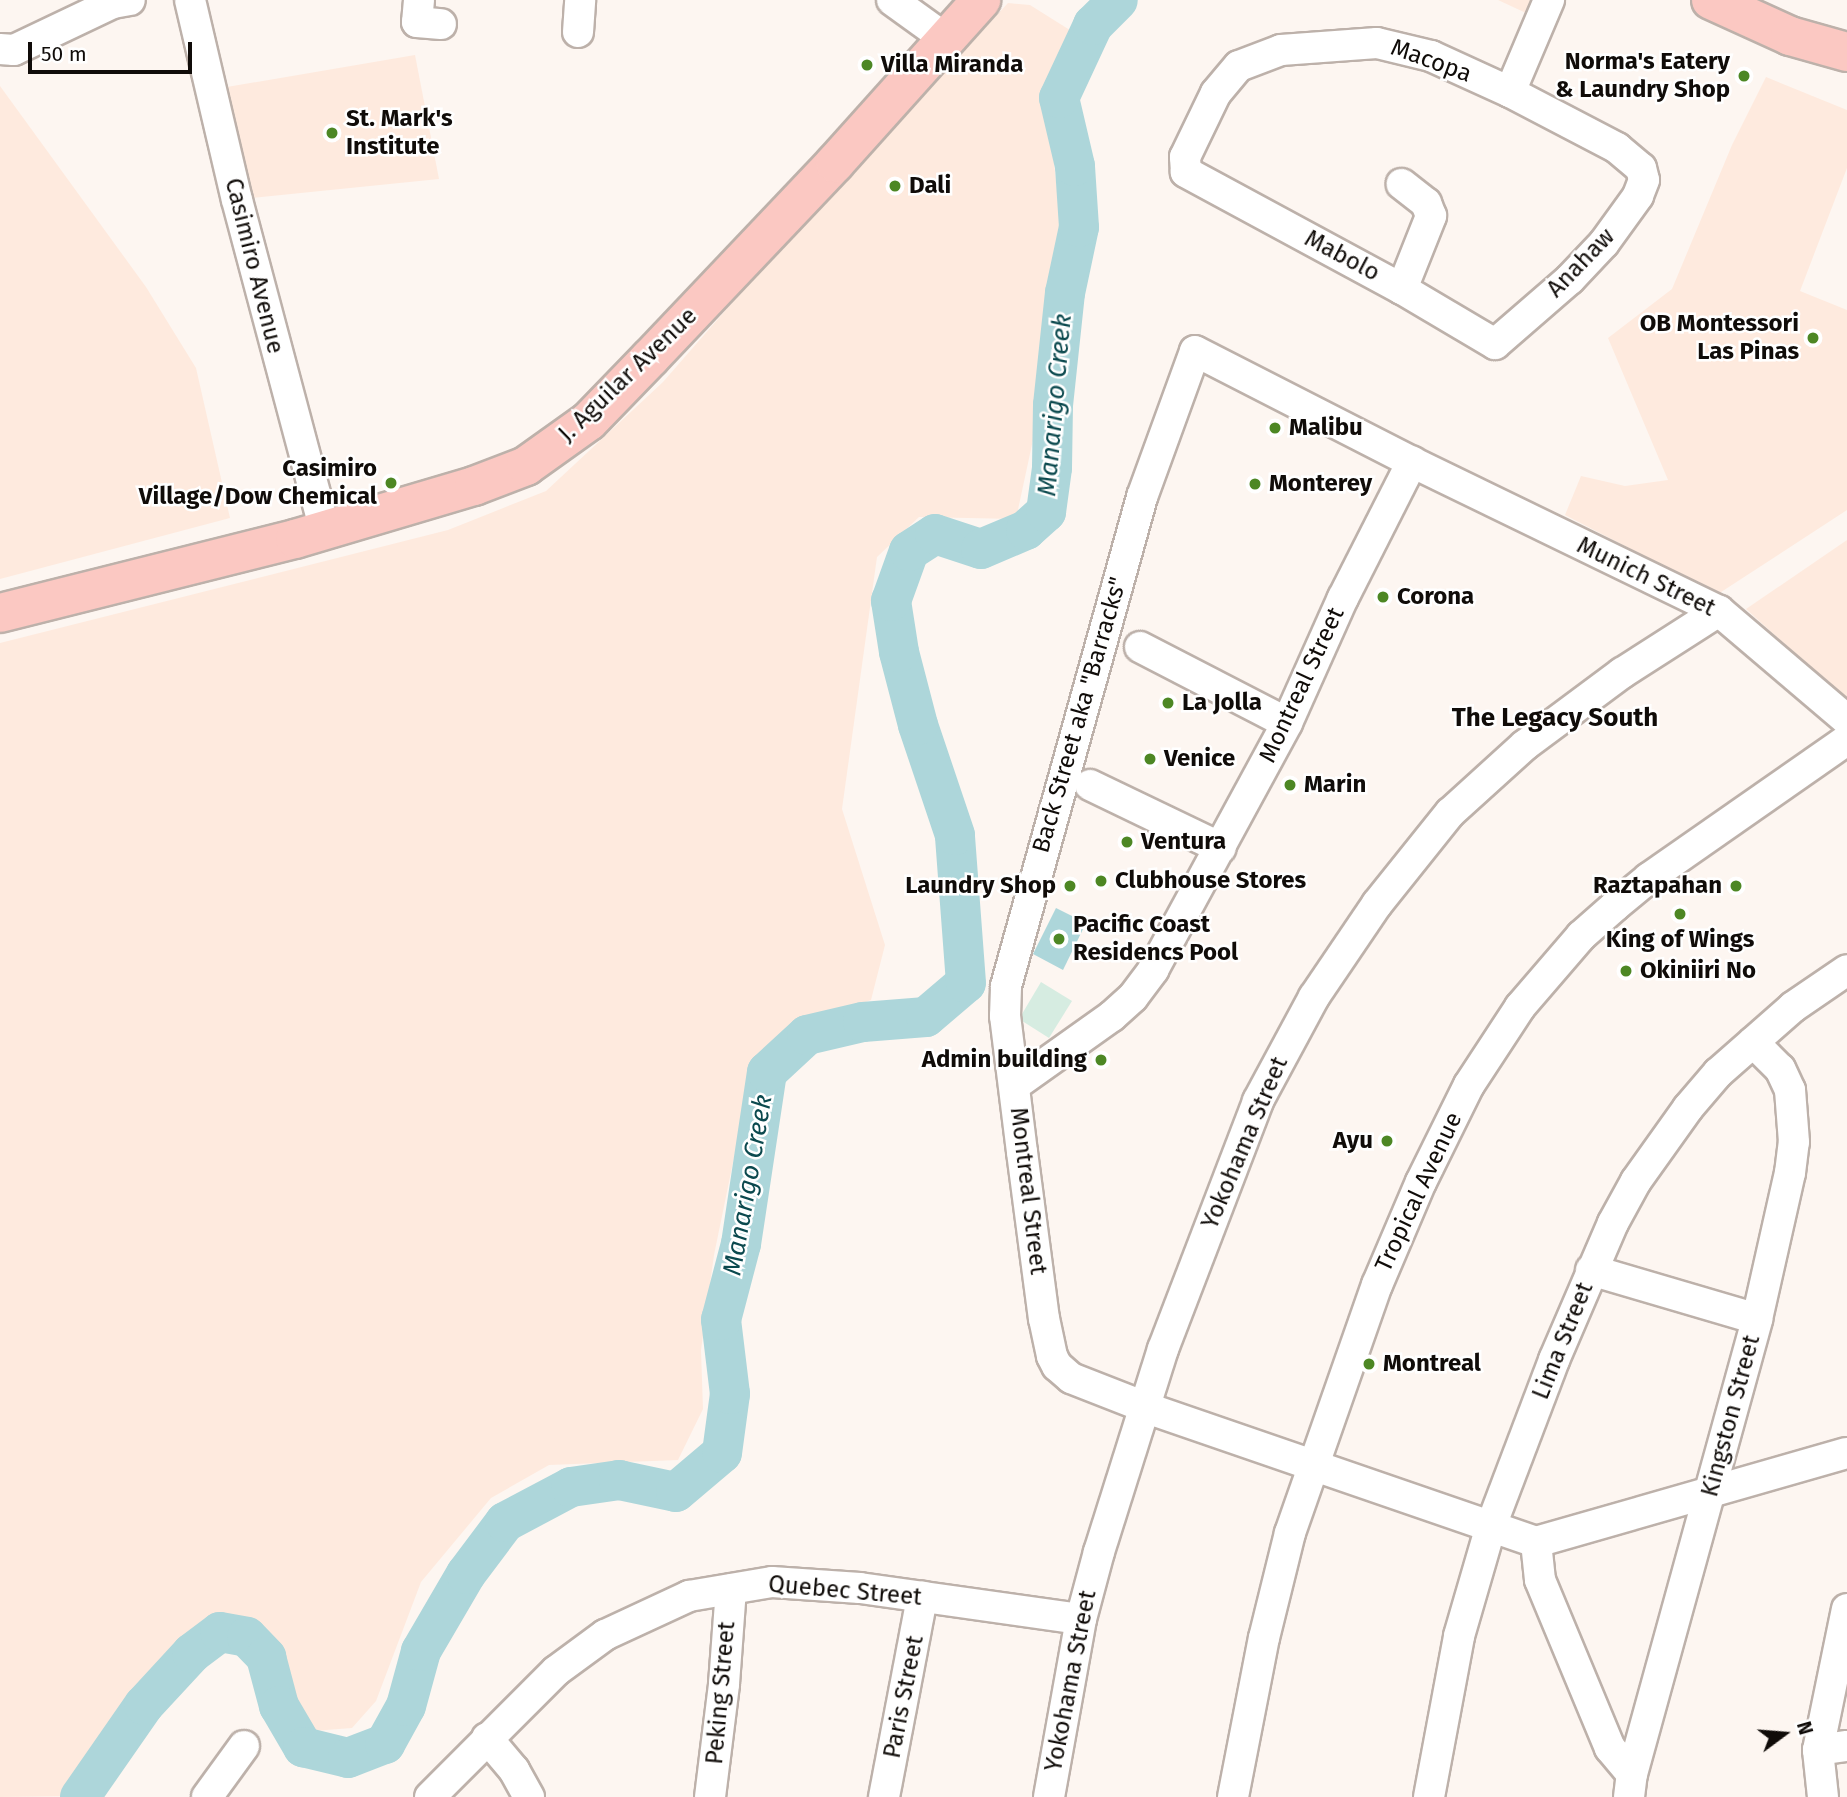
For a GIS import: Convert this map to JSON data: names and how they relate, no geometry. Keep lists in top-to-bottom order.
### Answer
{
  "streets": {
    "main road": ["J. Aguilar Avenue"],
    "street": [
      "Macopa",
      "Mabolo",
      "Anahaw",
      "Casimiro Avenue",
      "Munich Street",
      "Montreal Street",
      "Back Street aka \"Barracks\"",
      "Yokohama Street",
      "Tropical Avenue",
      "Lima Street",
      "Kingston Street",
      "Quebec Street",
      "Peking Street",
      "Paris Street"
    ]
  },
  "crossings": [
    ["Macopa", "Mabolo"],
    ["Macopa", "Anahaw"],
    ["Mabolo", "Anahaw"],
    ["Casimiro Avenue", "J. Aguilar Avenue"],
    ["Munich Street", "Montreal Street"],
    ["Munich Street", "Back Street aka \"Barracks\""],
    ["Munich Street", "Yokohama Street"],
    ["Montreal Street", "Back Street aka \"Barracks\""],
    ["Montreal Street", "Yokohama Street"],
    ["Montreal Street", "Tropical Avenue"],
    ["Montreal Street", "Lima Street"],
    ["Yokohama Street", "Quebec Street"],
    ["Lima Street", "Kingston Street"],
    ["Quebec Street", "Peking Street"],
    ["Quebec Street", "Paris Street"]
  ],
  "districts": ["The Legacy South"],
  "water": ["Manarigo Creek"],
  "places": [
    "Villa Miranda",
    "Norma's Eatery & Laundry Shop",
    "St. Mark's Institute",
    "Dali",
    "OB Montessori Las Pinas",
    "Malibu",
    "Casimiro Village/Dow Chemical",
    "Monterey",
    "Corona",
    "La Jolla",
    "Venice",
    "Marin",
    "Ventura",
    "Clubhouse Stores",
    "Laundry Shop",
    "Raztapahan",
    "King of Wings",
    "Pacific Coast Residencs Pool",
    "Okiniiri No",
    "Admin building",
    "Ayu",
    "Montreal"
  ],
  "scale_bar": "50 m",
  "north": "right"
}
